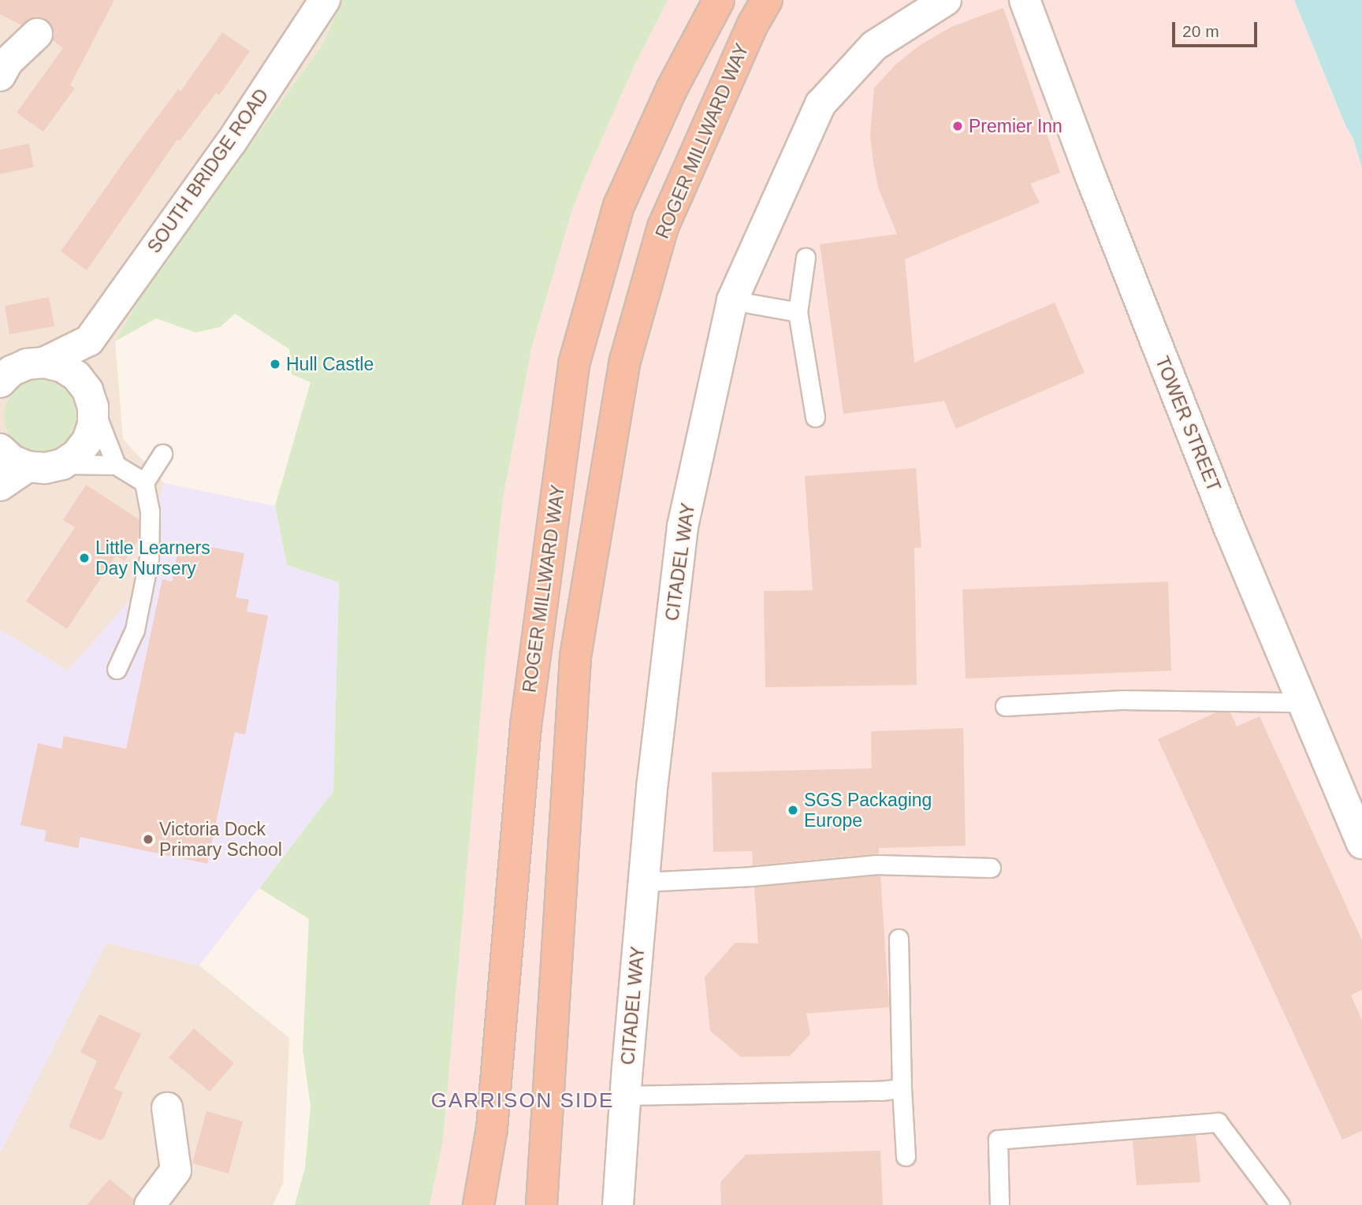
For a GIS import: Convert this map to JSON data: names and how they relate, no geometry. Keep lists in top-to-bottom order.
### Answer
{
  "streets": {
    "highway": ["ROGER MILLWARD WAY"],
    "street": ["SOUTH BRIDGE ROAD", "TOWER STREET", "CITADEL WAY"]
  },
  "districts": ["GARRISON SIDE"],
  "places": [
    "Premier Inn",
    "Hull Castle",
    "Little Learners Day Nursery",
    "SGS Packaging Europe",
    "Victoria Dock Primary School"
  ],
  "scale_bar": "20 m"
}
